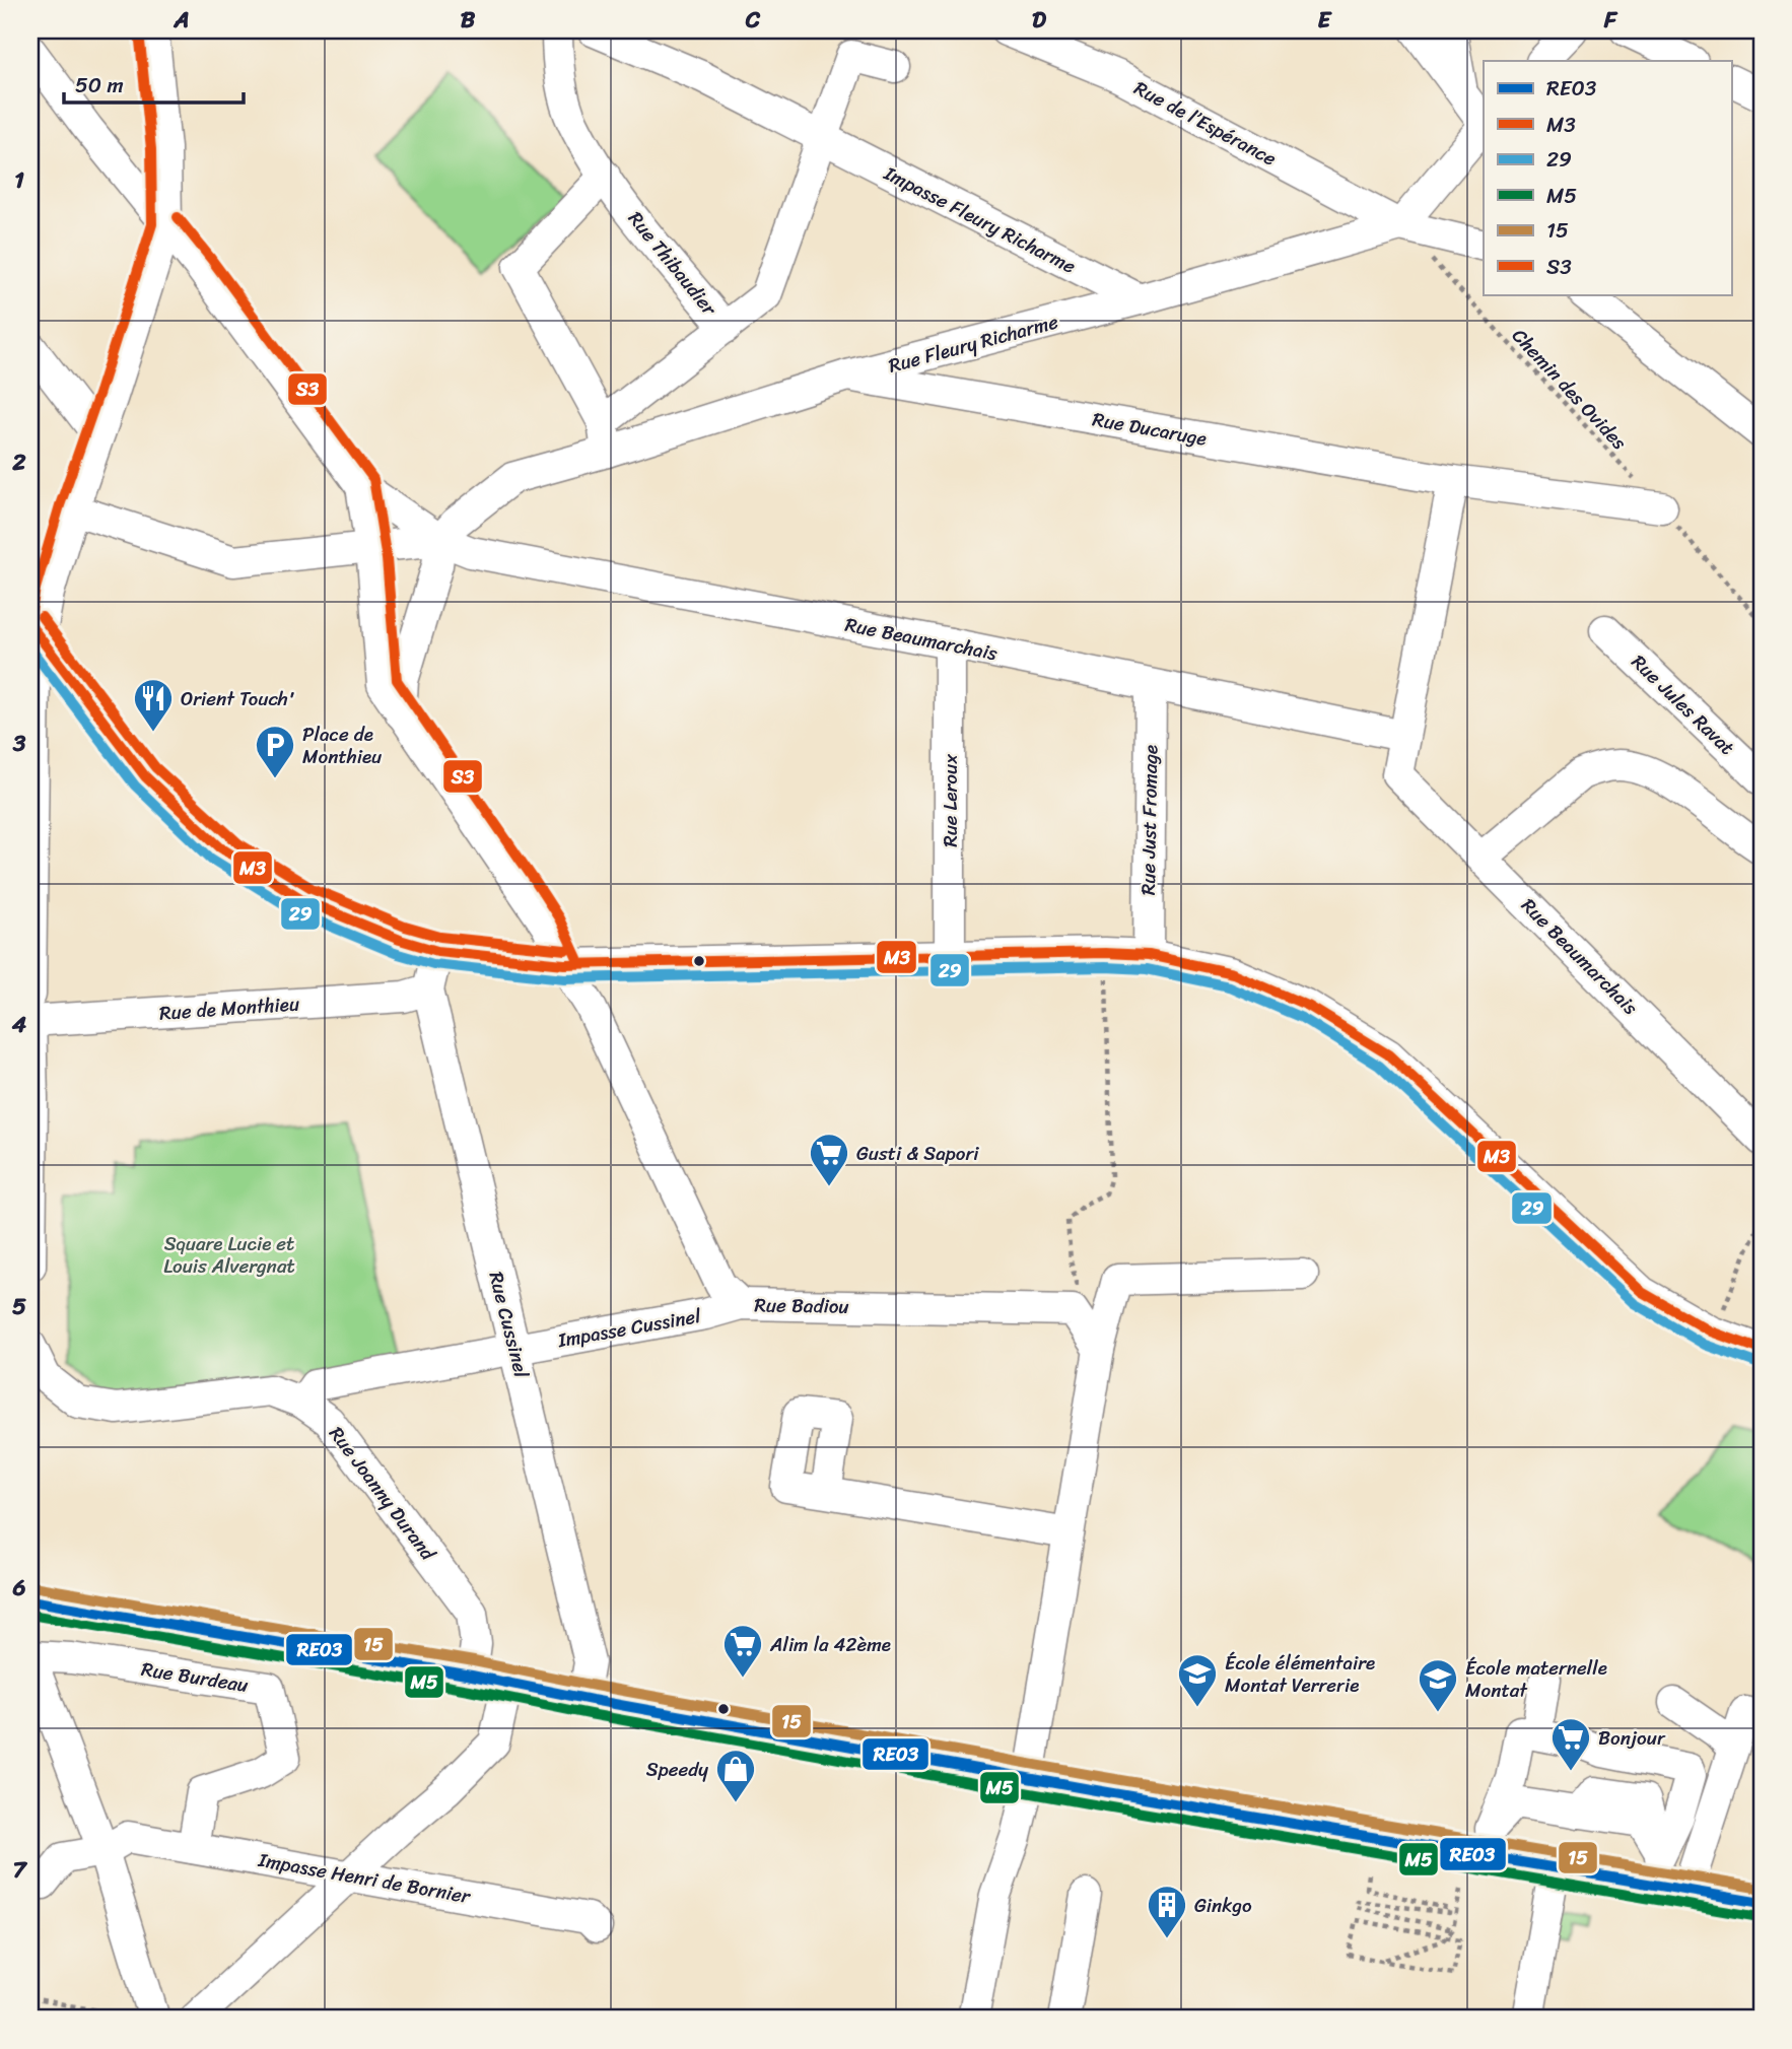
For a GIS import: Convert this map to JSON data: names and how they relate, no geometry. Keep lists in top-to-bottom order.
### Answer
{
  "streets": {
    "street": [
      "Rue de l’Espérance",
      "Impasse Fleury Richarme",
      "Rue Thibaudier",
      "Rue Fleury Richarme",
      "Rue Ducaruge",
      "Rue Beaumarchais",
      "Rue Jules Ravat",
      "Rue Leroux",
      "Rue Just Fromage",
      "Rue de Monthieu",
      "Rue Badiou",
      "Rue Cussinel",
      "Impasse Cussinel",
      "Rue Joanny Durand",
      "Rue Burdeau",
      "Impasse Henri de Bornier"
    ],
    "path": ["Chemin des Ovides"]
  },
  "crossings": [
    ["Rue de l’Espérance", "Rue Fleury Richarme"],
    ["Rue de l’Espérance", "Chemin des Ovides"],
    ["Impasse Fleury Richarme", "Rue Fleury Richarme"],
    ["Rue Thibaudier", "Rue Fleury Richarme"],
    ["Rue Fleury Richarme", "Chemin des Ovides"],
    ["Rue Fleury Richarme", "Rue Ducaruge"],
    ["Rue Fleury Richarme", "Rue Beaumarchais"],
    ["Chemin des Ovides", "Rue Ducaruge"],
    ["Rue Beaumarchais", "Rue Leroux"],
    ["Rue Beaumarchais", "Rue Just Fromage"],
    ["Rue de Monthieu", "Rue Cussinel"],
    ["Rue Badiou", "Impasse Cussinel"],
    ["Rue Cussinel", "Impasse Cussinel"],
    ["Impasse Cussinel", "Rue Joanny Durand"],
    ["Rue Joanny Durand", "Impasse Henri de Bornier"],
    ["Rue Burdeau", "Impasse Henri de Bornier"]
  ],
  "parks": ["Square Lucie et Louis Alvergnat"],
  "places": {
    "restaurant": ["Orient Touch'"],
    "parking": ["Place de Monthieu"],
    "supermarket": ["Gusti & Sapori", "Alim la 42ème", "Bonjour"],
    "school or university": ["École élémentaire Montat Verrerie", "École maternelle Montat"],
    "shop": ["Speedy"],
    "building": ["Ginkgo"]
  },
  "lines": [
    "transit line S3",
    "transit line M3",
    "transit line 29",
    "transit line 15",
    "transit line RE03",
    "transit line M5"
  ],
  "legend": [
    "RE03",
    "M3",
    "29",
    "M5",
    "15",
    "S3"
  ],
  "scale_bar": "50 m",
  "grid": {
    "columns": [
      "A",
      "B",
      "C",
      "D",
      "E",
      "F"
    ],
    "rows": [
      "1",
      "2",
      "3",
      "4",
      "5",
      "6",
      "7"
    ]
  }
}
